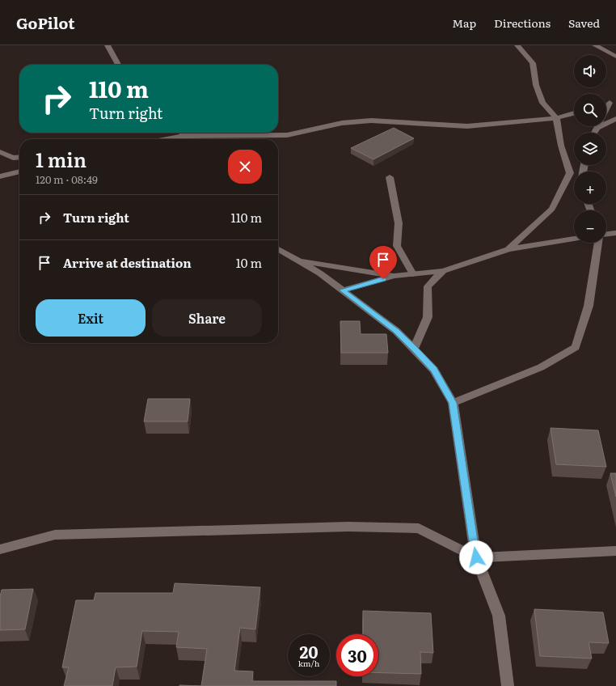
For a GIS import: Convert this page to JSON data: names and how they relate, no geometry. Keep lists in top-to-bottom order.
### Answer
{
  "page": {
    "header": "GoPilot",
    "nav": ["Map", "Directions", "Saved"],
    "map_buttons": ["+", "−"],
    "turn": ["110 m", "Turn right"],
    "heading": ["1 min", "120 m · 08:49"],
    "list": [
      {
        "name": "Turn right",
        "value": "110 m"
      },
      {
        "name": "Arrive at destination",
        "value": "10 m"
      }
    ],
    "buttons": ["Exit", "Share"],
    "speed": "20 km/h",
    "limit": "30"
  }
}
